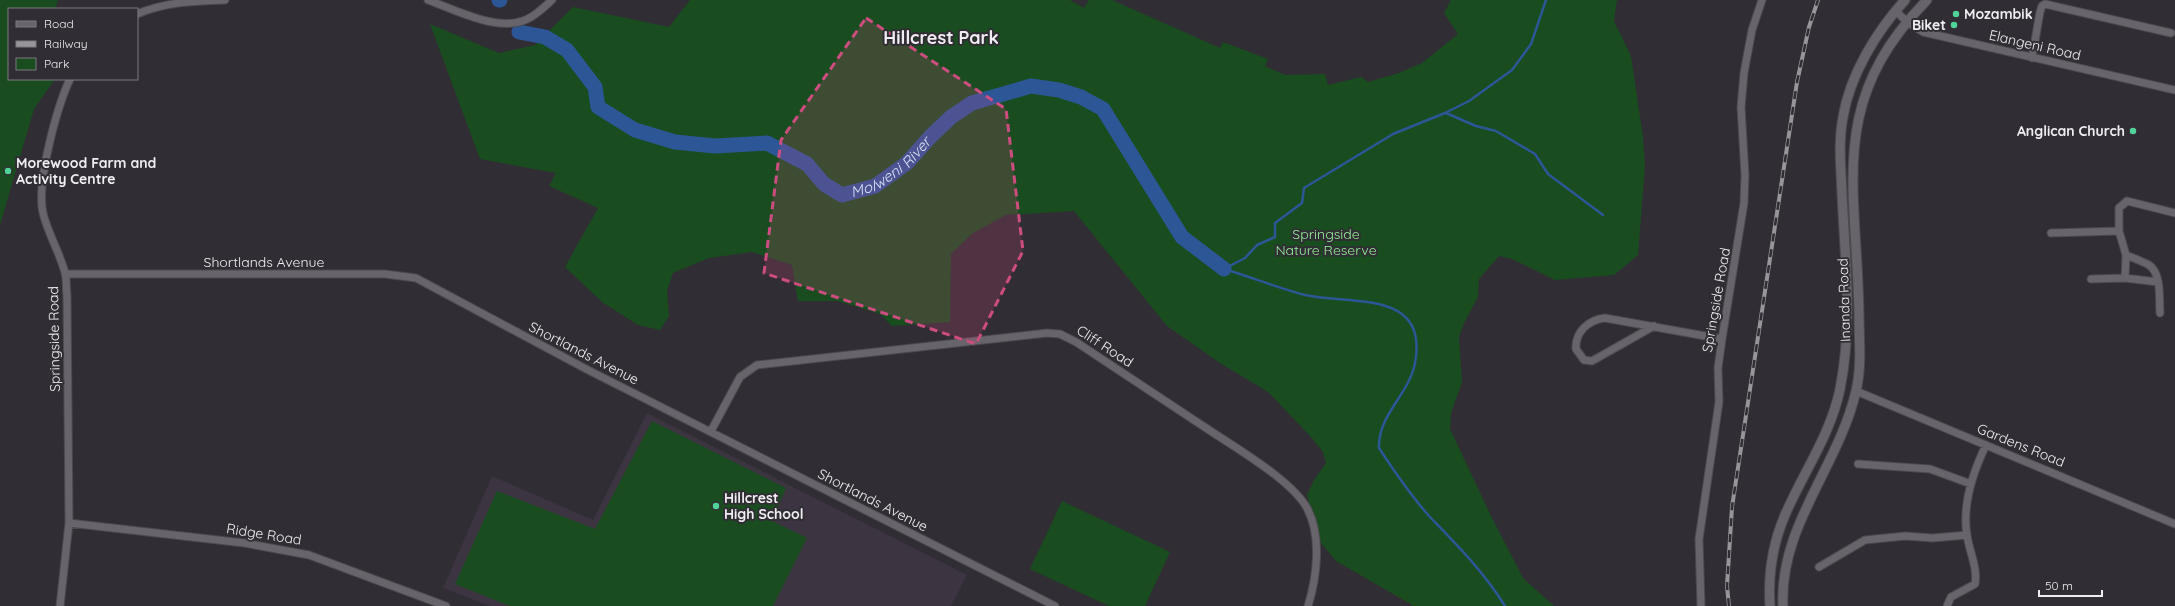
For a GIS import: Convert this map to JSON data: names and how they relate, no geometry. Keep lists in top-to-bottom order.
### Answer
{
  "streets": {
    "main road": ["Inanda Road"],
    "street": [
      "Elangeni Road",
      "Shortlands Avenue",
      "Springside Road",
      "Cliff Road",
      "Gardens Road",
      "Ridge Road"
    ]
  },
  "crossings": [
    ["Elangeni Road", "Inanda Road"],
    ["Shortlands Avenue", "Springside Road"],
    ["Shortlands Avenue", "Cliff Road"],
    ["Springside Road", "Ridge Road"],
    ["Inanda Road", "Gardens Road"]
  ],
  "districts": ["Hillcrest Park"],
  "water": ["Molweni River"],
  "parks": ["Springside Nature Reserve"],
  "places": [
    "Mozambik",
    "Biket",
    "Anglican Church",
    "Morewood Farm and Activity Centre",
    "Hillcrest High School"
  ],
  "legend": ["Road", "Railway", "Park"],
  "scale_bar": "50 m"
}
